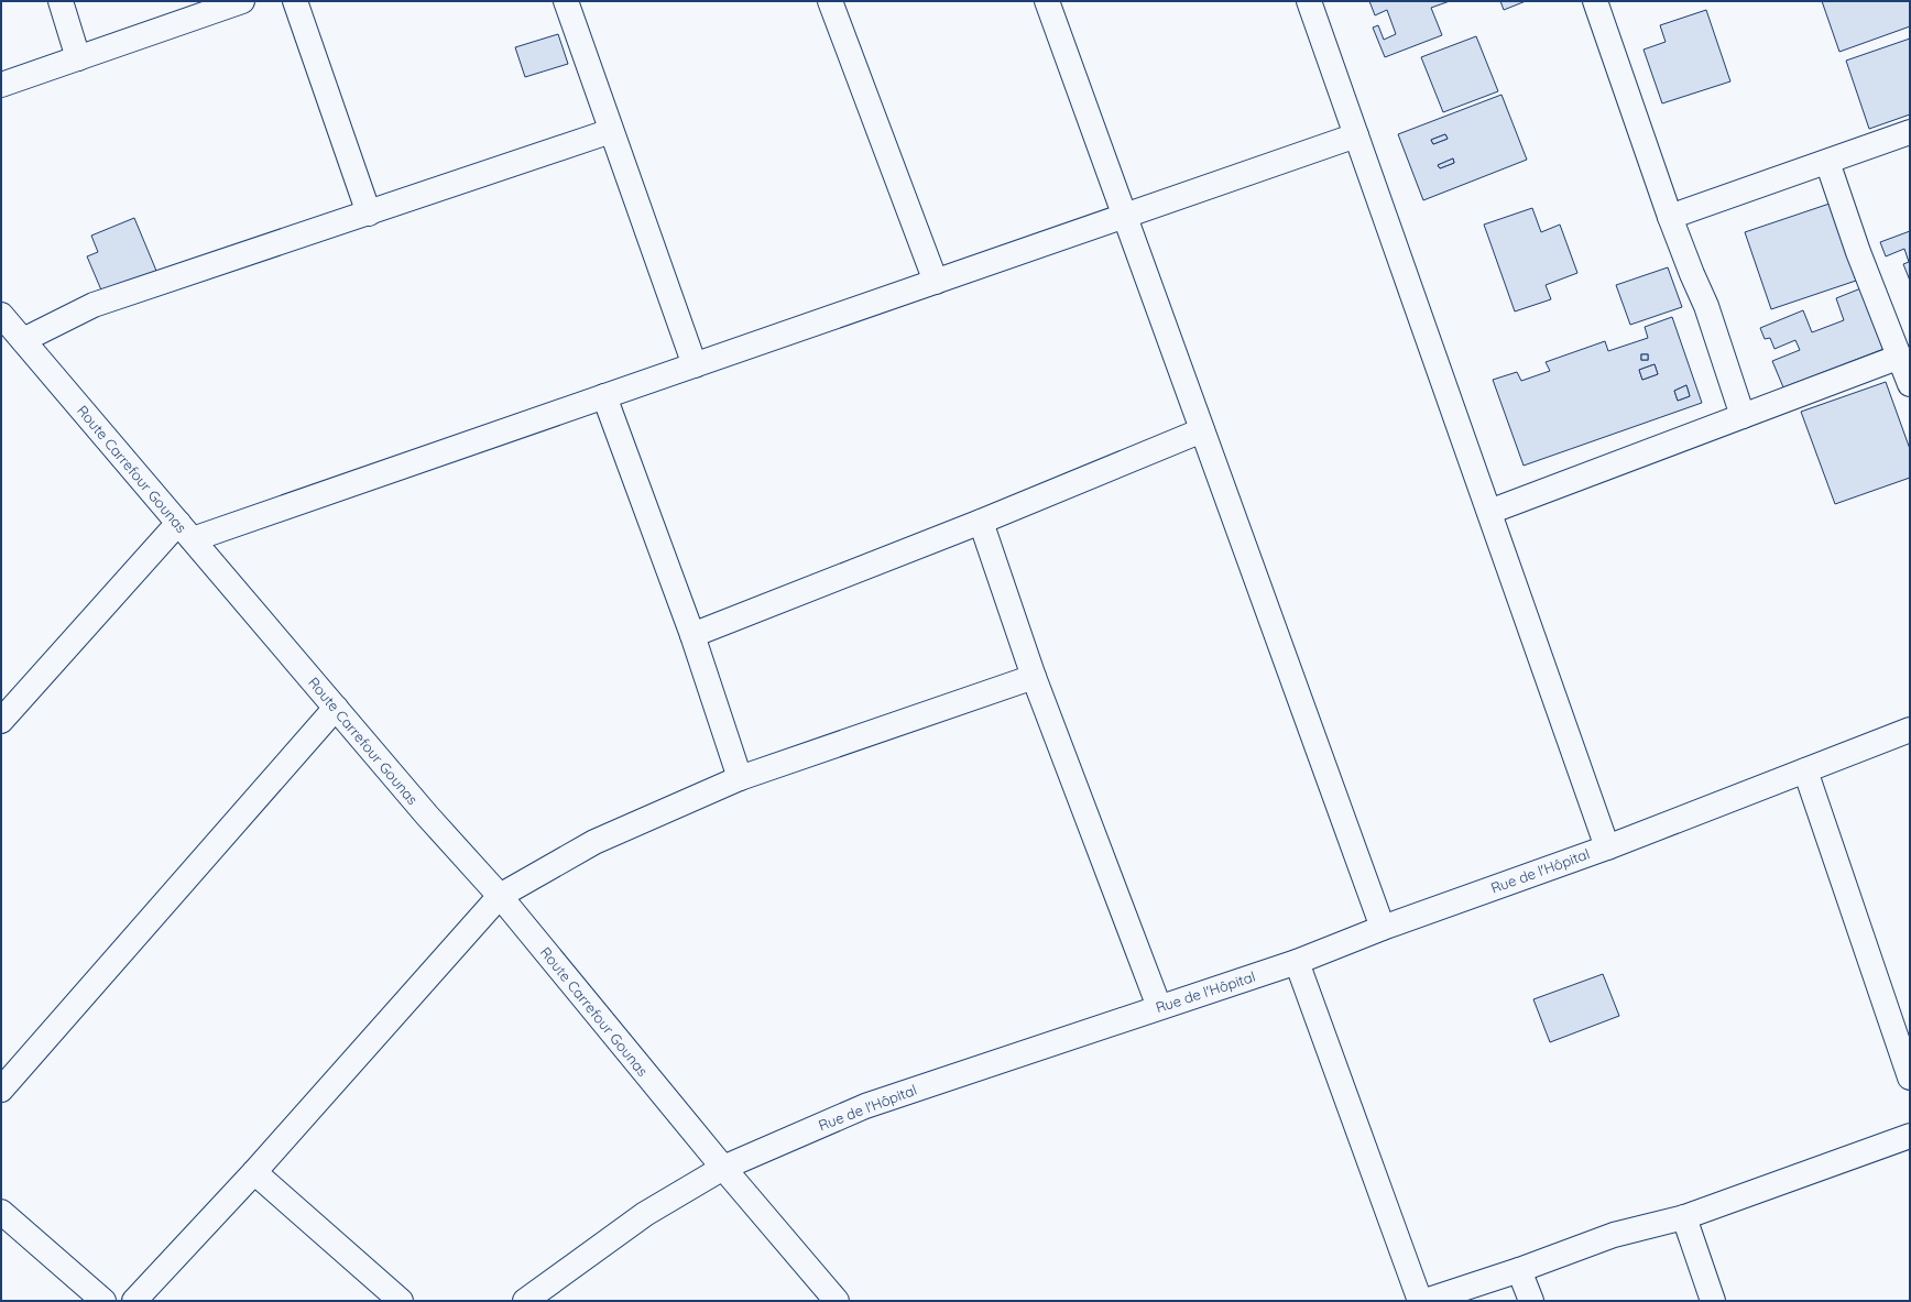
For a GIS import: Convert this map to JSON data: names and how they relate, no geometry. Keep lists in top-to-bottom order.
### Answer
{
  "streets": {
    "street": ["Route Carrefour Gounas", "Rue de l'Hôpital"]
  },
  "crossings": [
    ["Route Carrefour Gounas", "Rue de l'Hôpital"]
  ]
}
